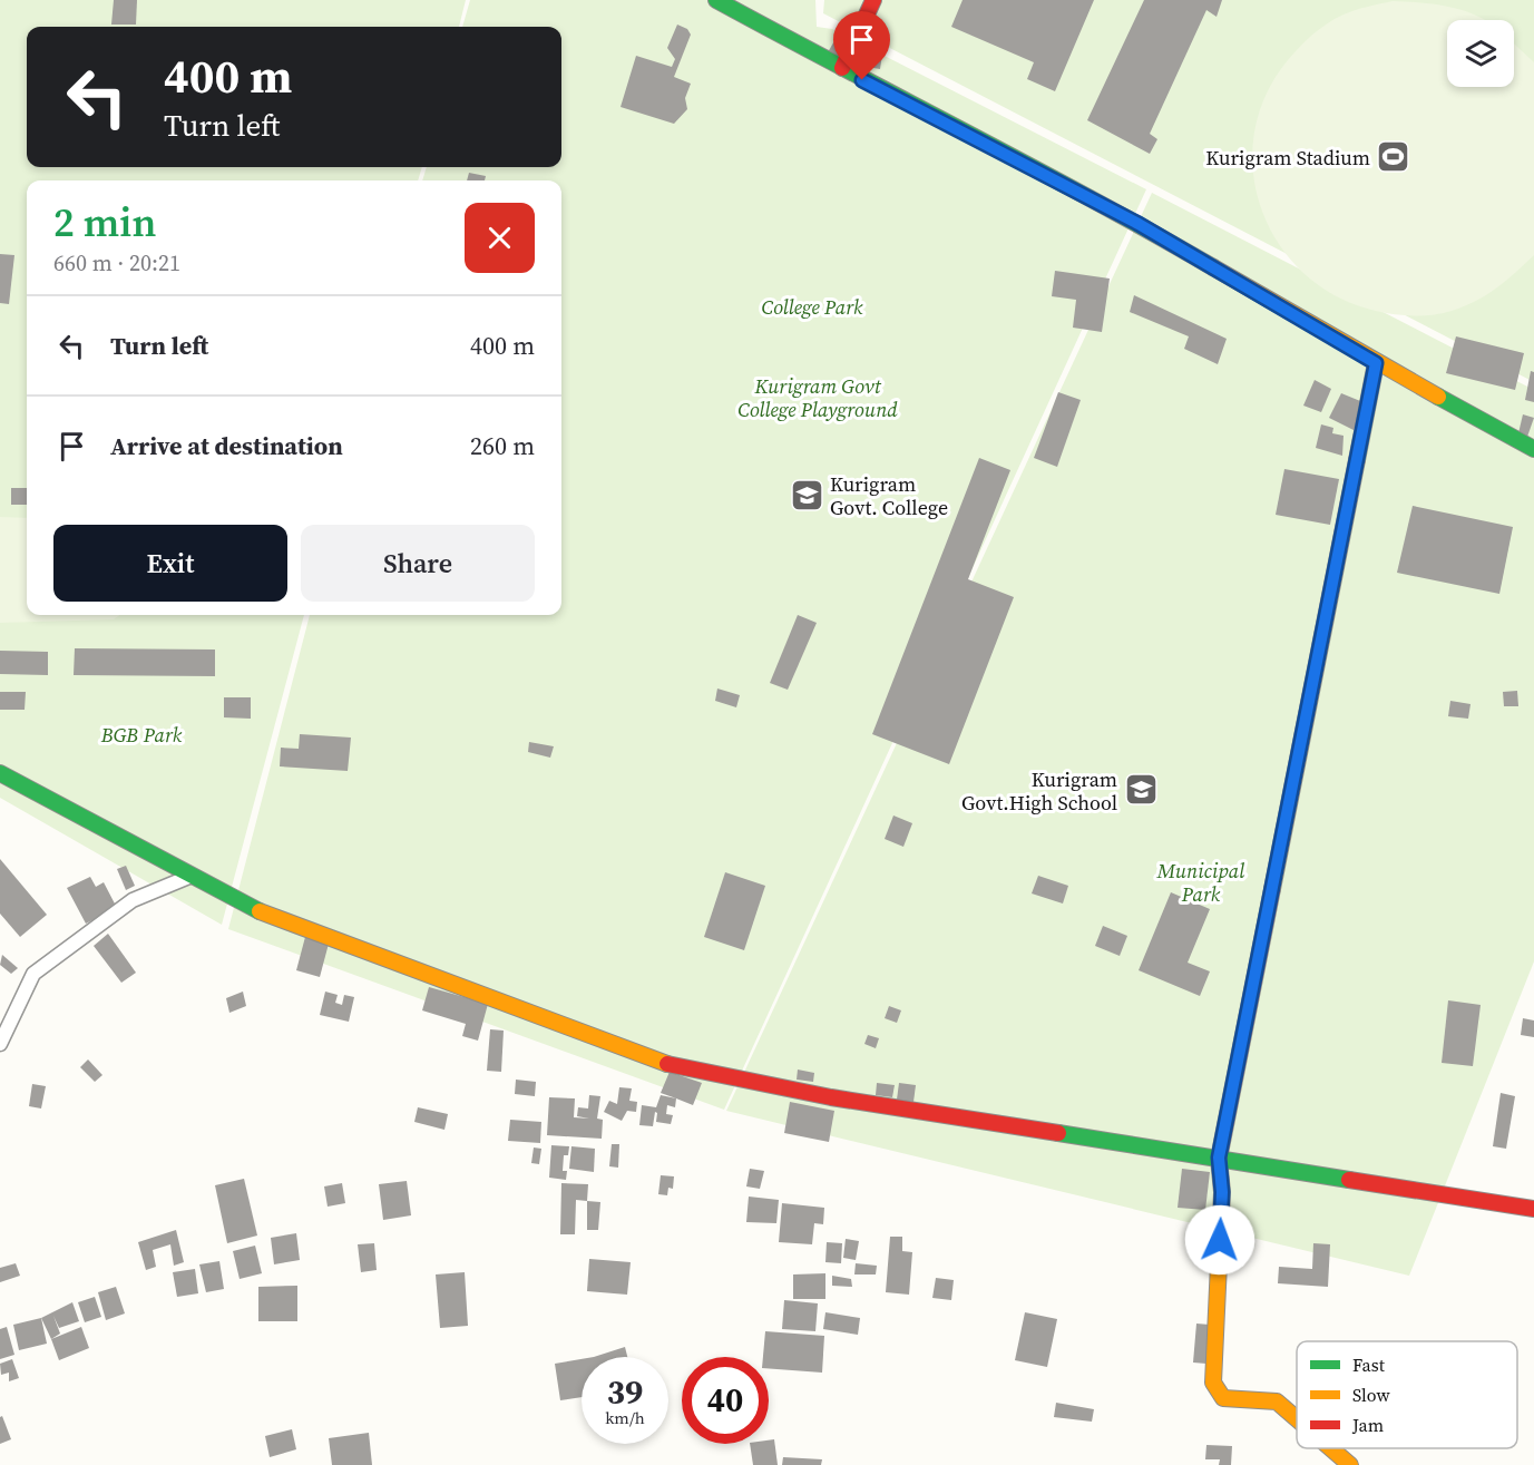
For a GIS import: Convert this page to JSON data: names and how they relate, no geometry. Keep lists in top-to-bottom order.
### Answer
{
  "parks": [
    "College Park",
    "Kurigram Govt College Playground",
    "BGB Park",
    "Municipal Park"
  ],
  "places": {
    "sports": ["Kurigram Stadium"],
    "school or university": ["Kurigram Govt. College", "Kurigram Govt.High School"]
  },
  "legend": ["Fast", "Slow", "Jam"],
  "page": {
    "turn": ["400 m", "Turn left"],
    "heading": ["2 min", "660 m · 20:21"],
    "list": [
      {
        "name": "Turn left",
        "value": "400 m"
      },
      {
        "name": "Arrive at destination",
        "value": "260 m"
      }
    ],
    "buttons": ["Exit", "Share"],
    "speed": "39 km/h",
    "limit": "40"
  }
}
